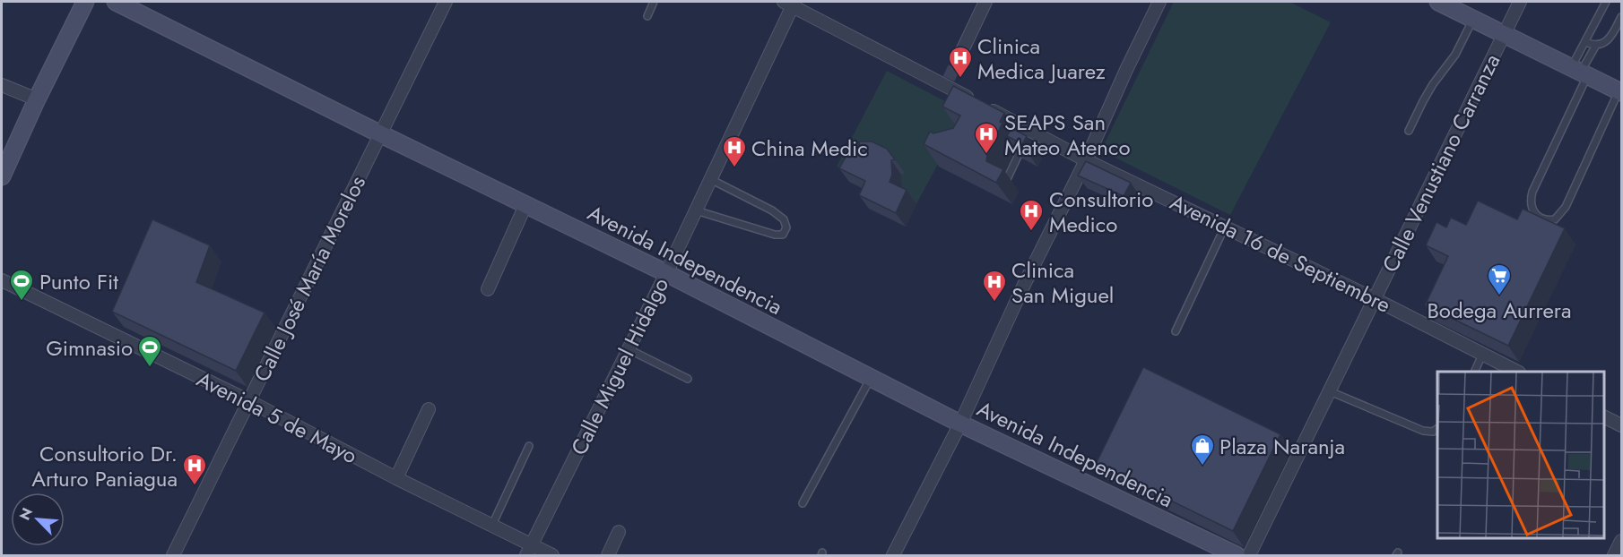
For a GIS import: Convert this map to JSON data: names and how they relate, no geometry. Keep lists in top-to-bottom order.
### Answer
{
  "streets": {
    "main road": ["Avenida Independencia"],
    "street": [
      "Calle Venustiano Carranza",
      "Avenida 16 de Septiembre",
      "Calle José María Morelos",
      "Calle Miguel Hidalgo",
      "Avenida 5 de Mayo"
    ]
  },
  "crossings": [
    ["Calle Venustiano Carranza", "Avenida 16 de Septiembre"],
    ["Avenida 16 de Septiembre", "Calle Miguel Hidalgo"],
    ["Avenida Independencia", "Calle José María Morelos"],
    ["Avenida Independencia", "Calle Miguel Hidalgo"],
    ["Calle José María Morelos", "Avenida 5 de Mayo"],
    ["Calle Miguel Hidalgo", "Avenida 5 de Mayo"]
  ],
  "places": {
    "hospital": [
      "Clinica Medica Juarez",
      "SEAPS San Mateo Atenco",
      "China Medic",
      "Consultorio Medico",
      "Clinica San Miguel",
      "Consultorio Dr. Arturo Paniagua"
    ],
    "supermarket": ["Bodega Aurrera"],
    "sports": ["Punto Fit", "Gimnasio"],
    "shop": ["Plaza Naranja"]
  },
  "north": "top left"
}
